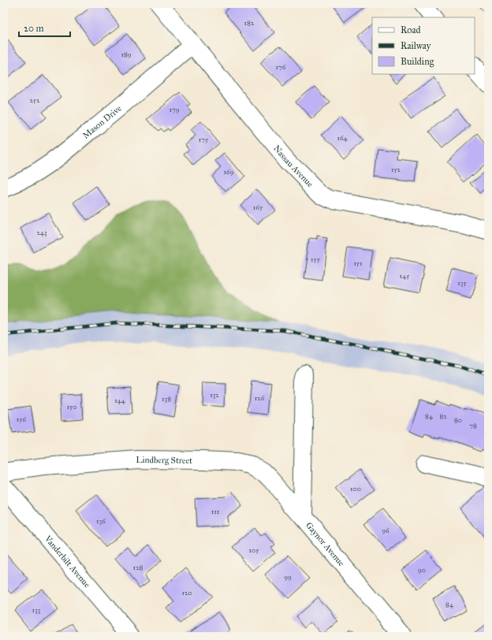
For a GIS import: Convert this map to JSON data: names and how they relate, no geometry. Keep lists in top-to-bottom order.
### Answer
{
  "streets": {
    "street": [
      "Mason Drive",
      "Nassau Avenue",
      "Lindberg Street",
      "Gaynor Avenue",
      "Vanderbilt Avenue"
    ]
  },
  "crossings": [
    ["Mason Drive", "Nassau Avenue"],
    ["Lindberg Street", "Gaynor Avenue"]
  ],
  "house_numbers": [
    "182",
    "189",
    "176",
    "252",
    "179",
    "164",
    "175",
    "152",
    "169",
    "165",
    "243",
    "155",
    "151",
    "145",
    "135",
    "132",
    "126",
    "138",
    "144",
    "150",
    "84",
    "82",
    "156",
    "80",
    "78",
    "100",
    "111",
    "136",
    "96",
    "105",
    "128",
    "90",
    "99",
    "120",
    "84",
    "133"
  ],
  "legend": ["Road", "Railway", "Building"],
  "scale_bar": "20 m"
}
